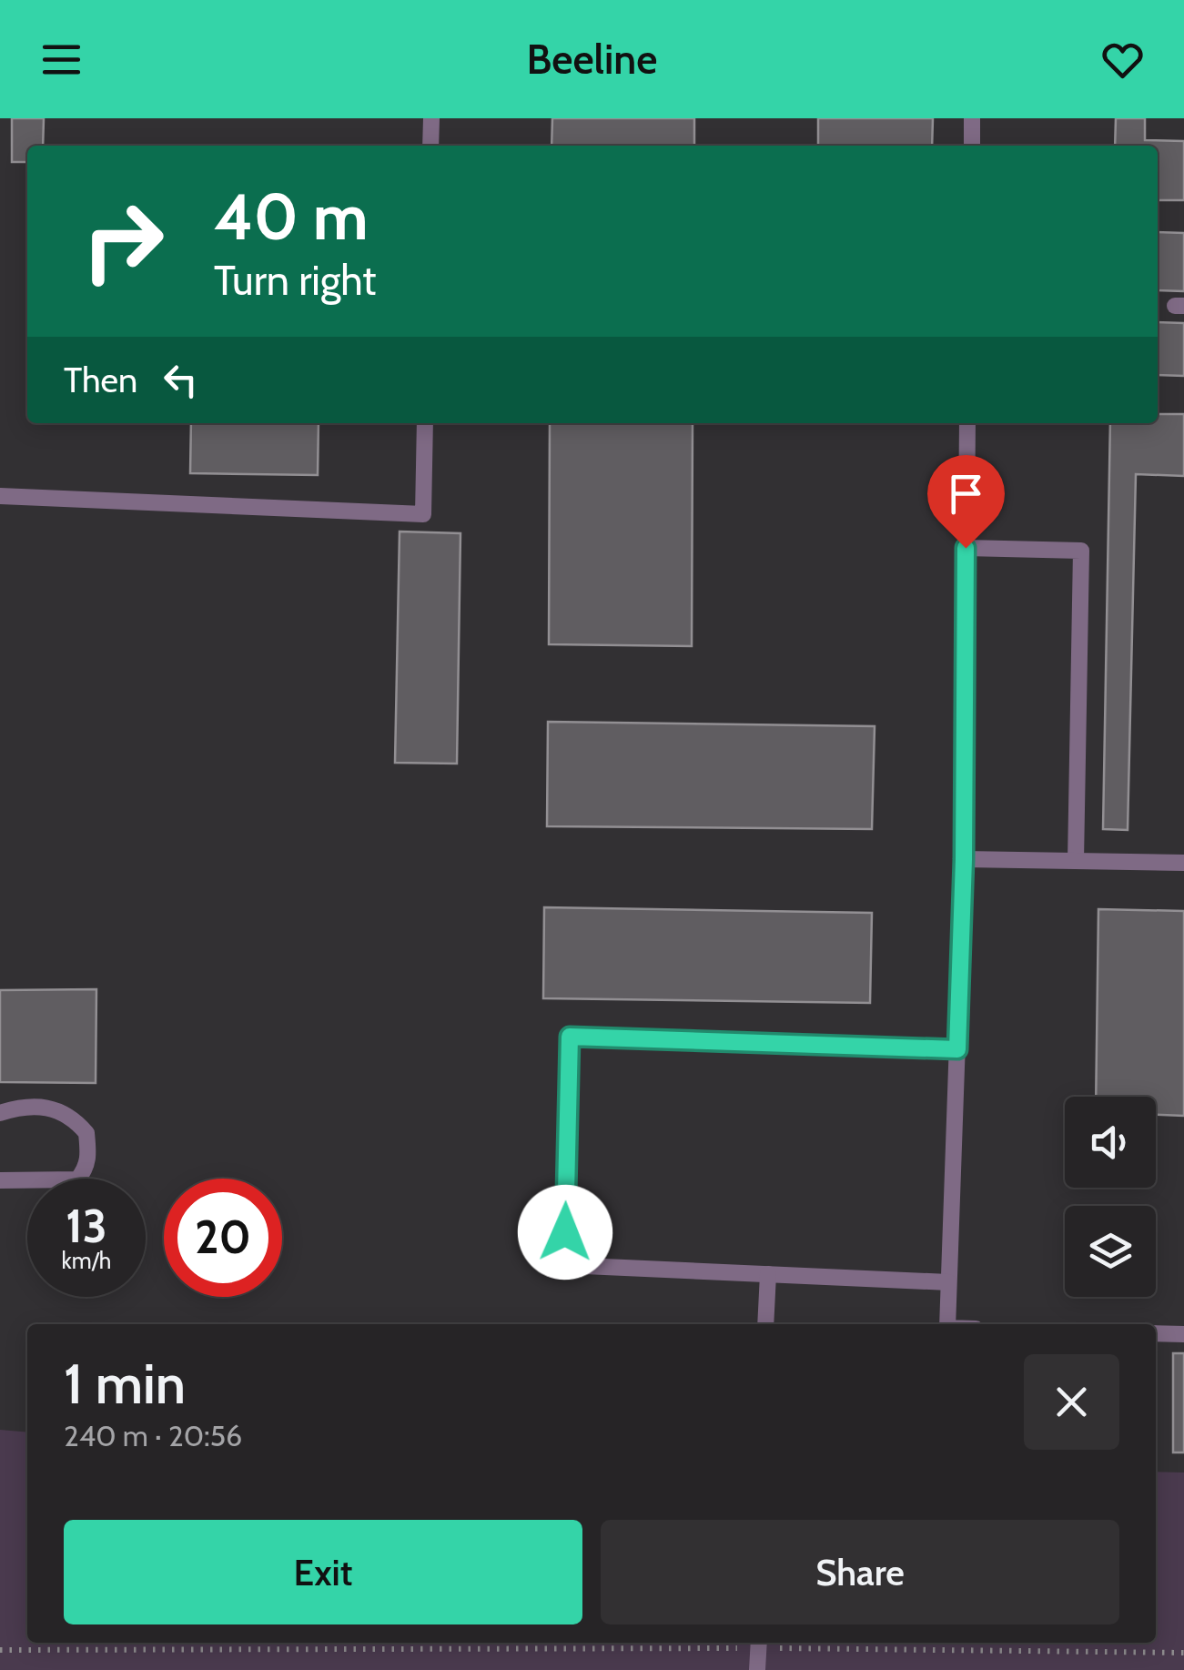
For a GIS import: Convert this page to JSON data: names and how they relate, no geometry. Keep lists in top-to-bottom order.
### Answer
{
  "page": {
    "header": "Beeline",
    "turn": ["40 m", "Turn right"],
    "then": "Then",
    "speed": "13 km/h",
    "limit": "20",
    "heading": ["1 min", "240 m · 20:56"],
    "buttons": ["Exit", "Share"]
  }
}
